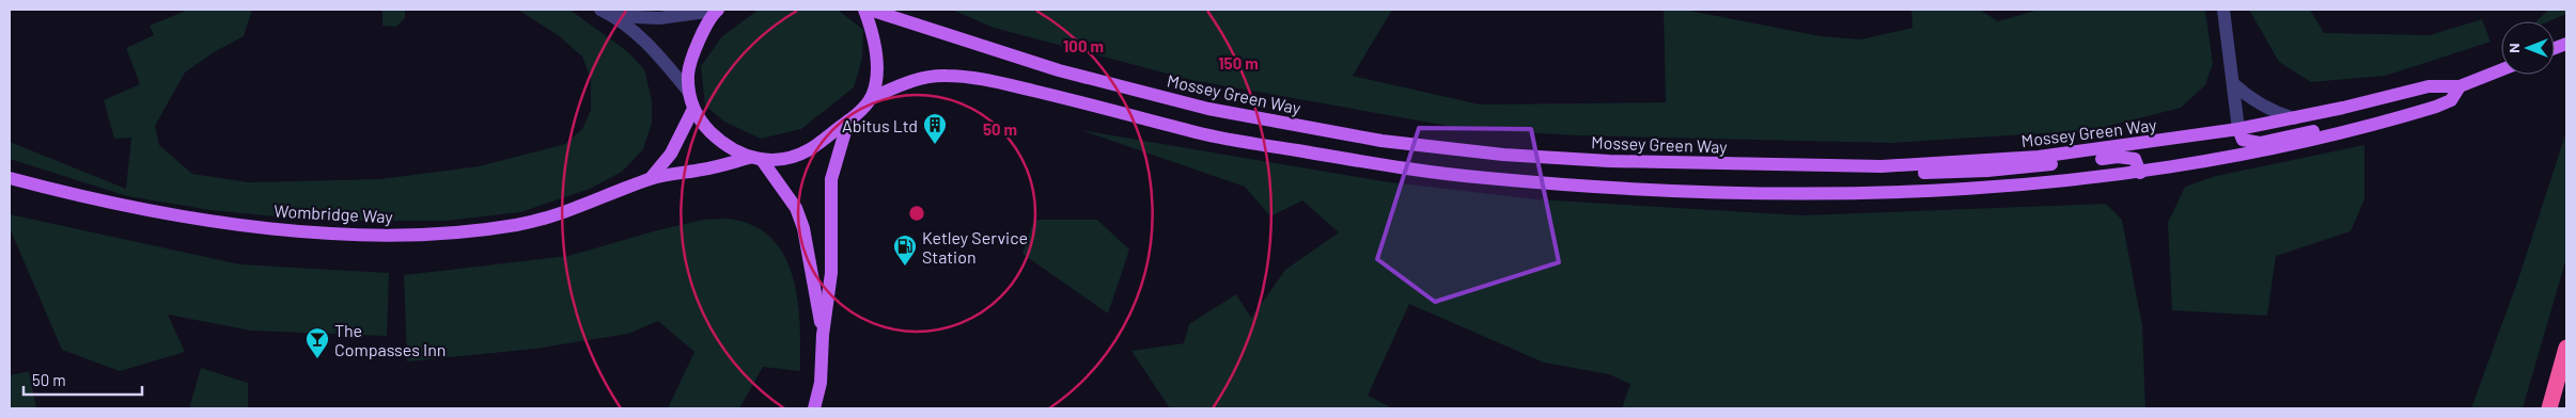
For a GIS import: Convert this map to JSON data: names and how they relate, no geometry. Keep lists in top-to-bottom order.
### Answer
{
  "streets": {
    "main road": ["Mossey Green Way", "Wombridge Way"]
  },
  "crossings": [
    ["Mossey Green Way", "Wombridge Way"]
  ],
  "places": {
    "building": ["Abitus Ltd"],
    "fuel station": ["Ketley Service Station"],
    "bar": ["The Compasses Inn"]
  },
  "scale_bar": "50 m",
  "north": "left",
  "rings": ["100 m", "150 m", "50 m"]
}
